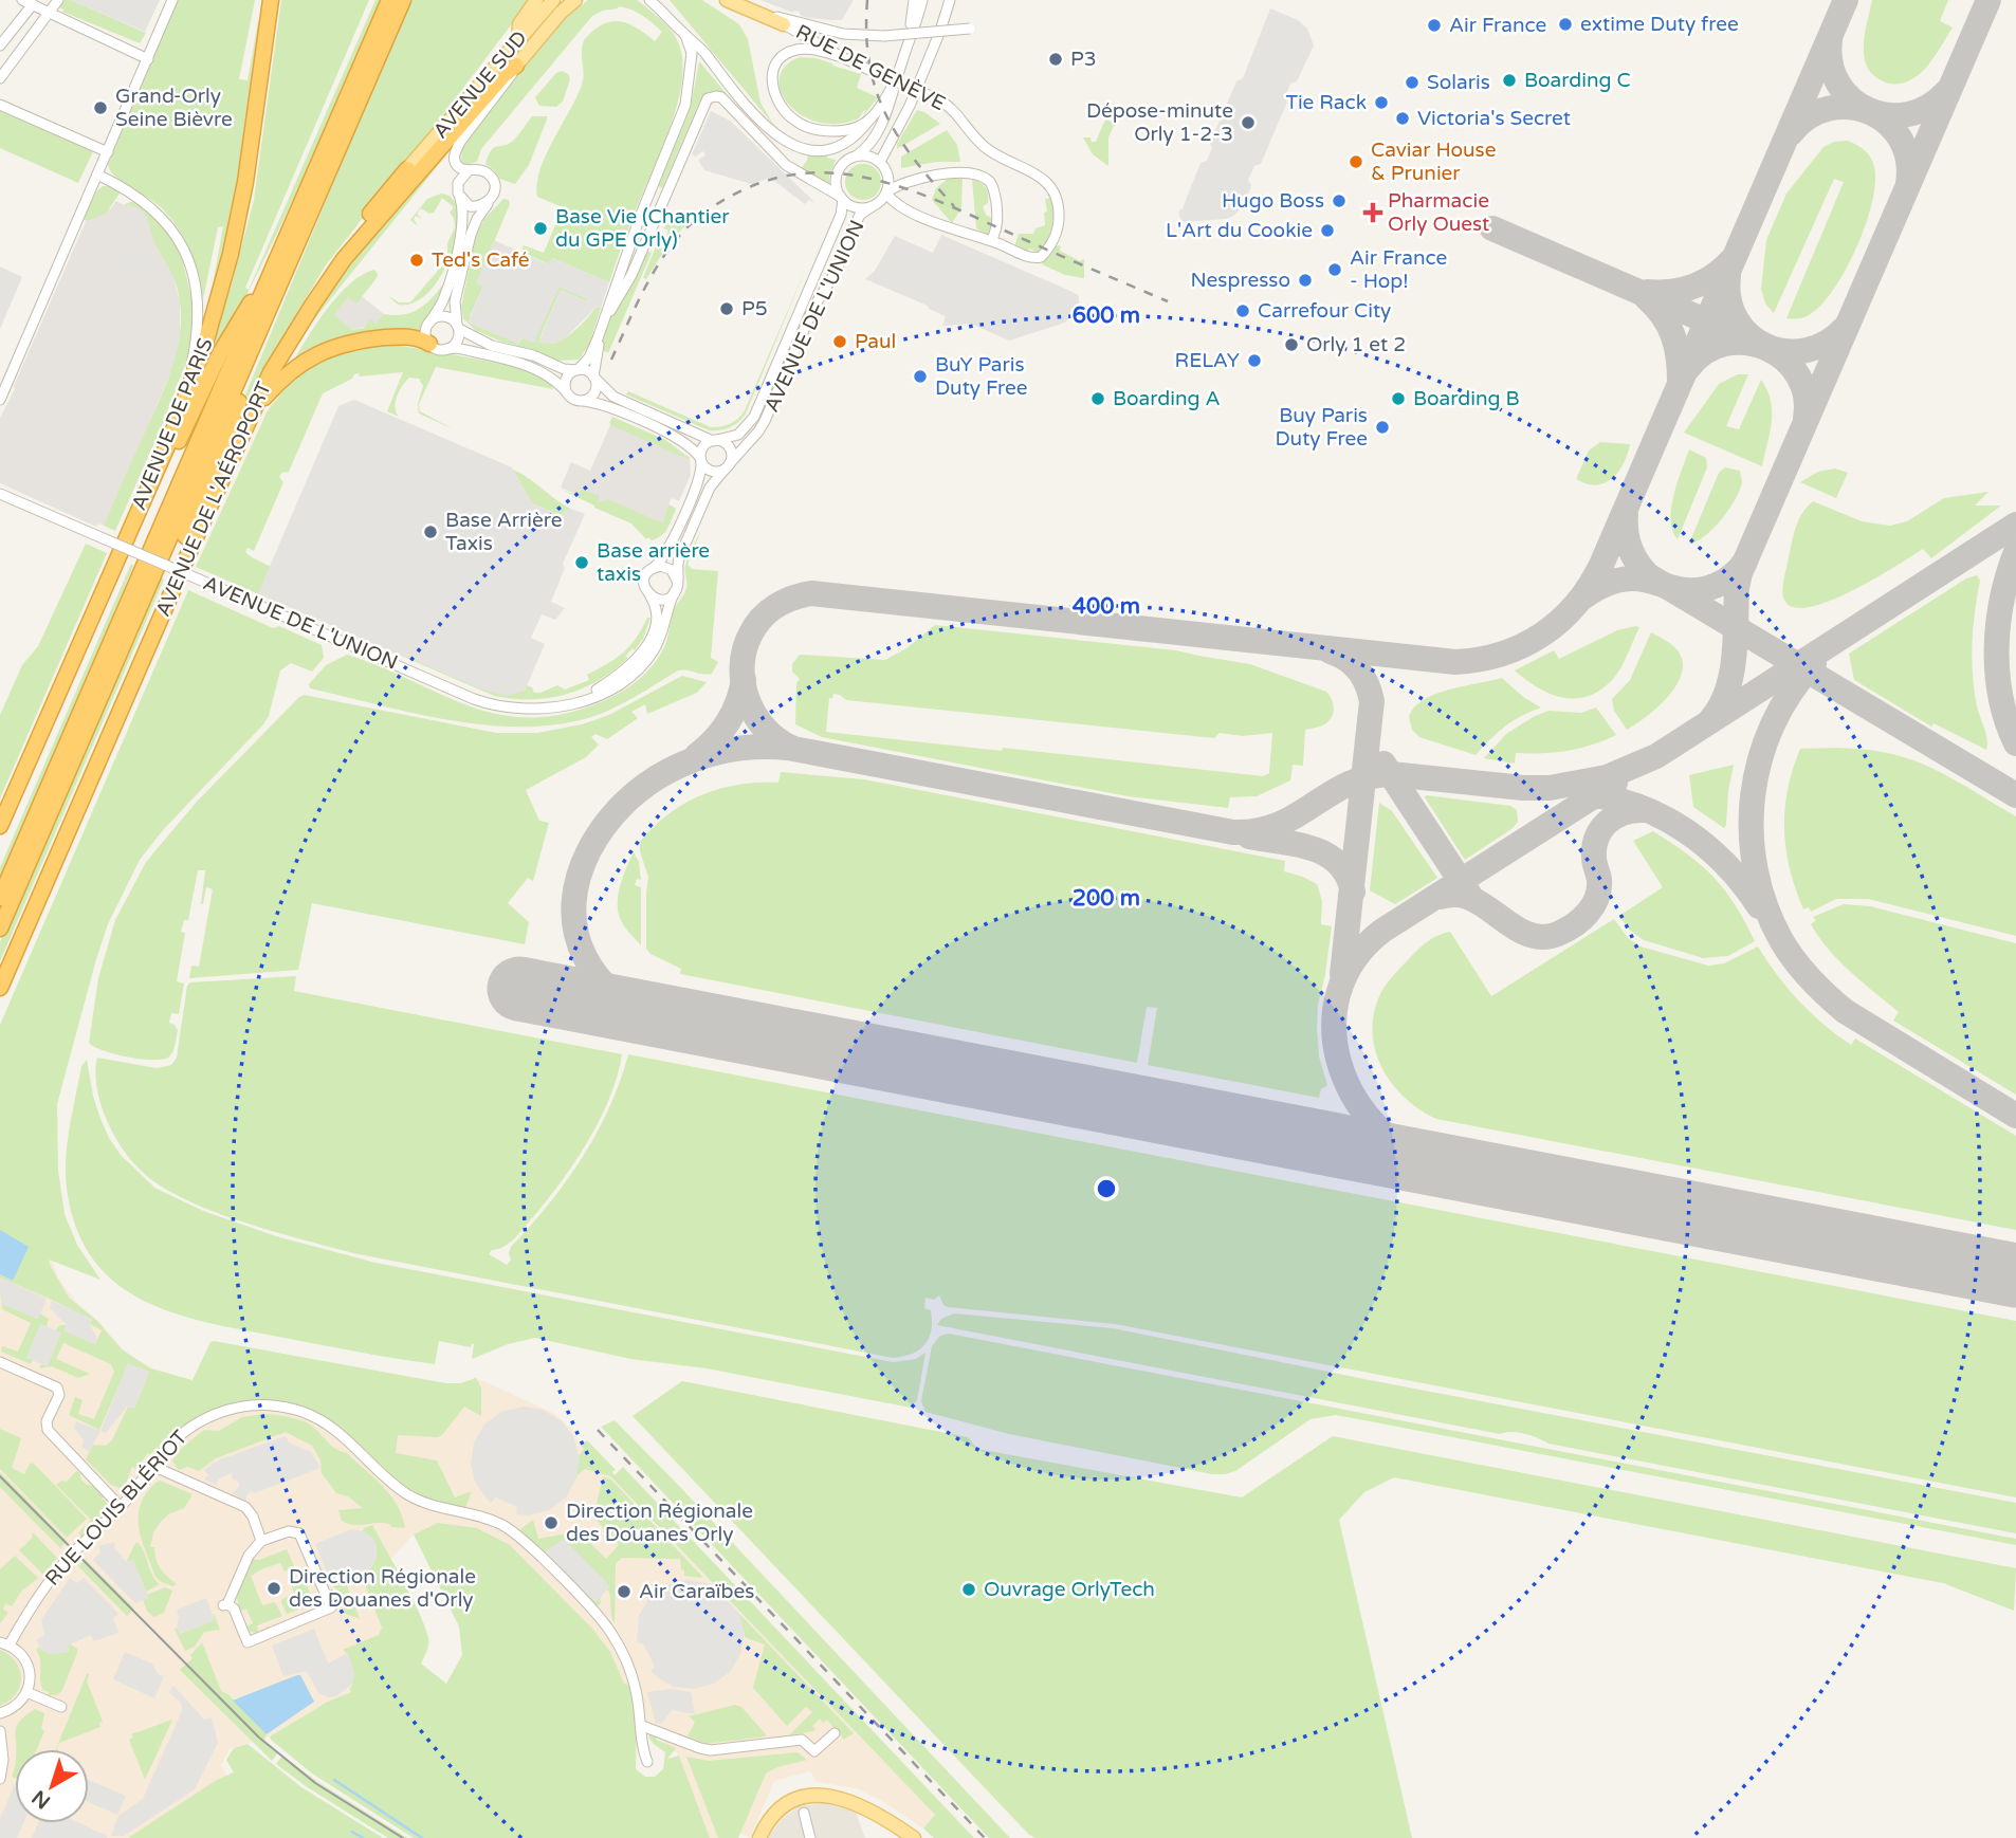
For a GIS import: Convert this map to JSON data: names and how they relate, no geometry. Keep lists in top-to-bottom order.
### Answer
{
  "streets": {
    "highway": ["AVENUE DE PARIS", "AVENUE DE L'AÉROPORT"],
    "main road": ["AVENUE SUD"],
    "street": ["RUE DE GENÈVE", "AVENUE DE L'UNION", "RUE LOUIS BLÉRIOT"]
  },
  "crossings": [
    ["RUE DE GENÈVE", "AVENUE DE L'UNION"]
  ],
  "places": {
    "other": [
      "extime Duty free",
      "Air France",
      "P3",
      "Boarding C",
      "Solaris",
      "Tie Rack",
      "Grand-Orly Seine Bièvre",
      "Victoria's Secret",
      "Dépose-minute Orly 1-2-3",
      "Caviar House & Prunier",
      "Hugo Boss",
      "Base Vie (Chantier du GPE Orly)",
      "L'Art du Cookie",
      "Ted's Café",
      "Air France - Hop!",
      "Nespresso",
      "P5",
      "Carrefour City",
      "Paul",
      "Orly 1 et 2",
      "RELAY",
      "BuY Paris Duty Free",
      "Boarding A",
      "Boarding B",
      "Buy Paris Duty Free",
      "Base Arrière Taxis",
      "Base arrière taxis",
      "Direction Régionale des Douanes Orly",
      "Direction Régionale des Douanes d'Orly",
      "Ouvrage OrlyTech",
      "Air Caraïbes"
    ],
    "health": ["Pharmacie Orly Ouest"]
  },
  "north": "bottom left",
  "rings": ["600 m", "400 m", "200 m"]
}
